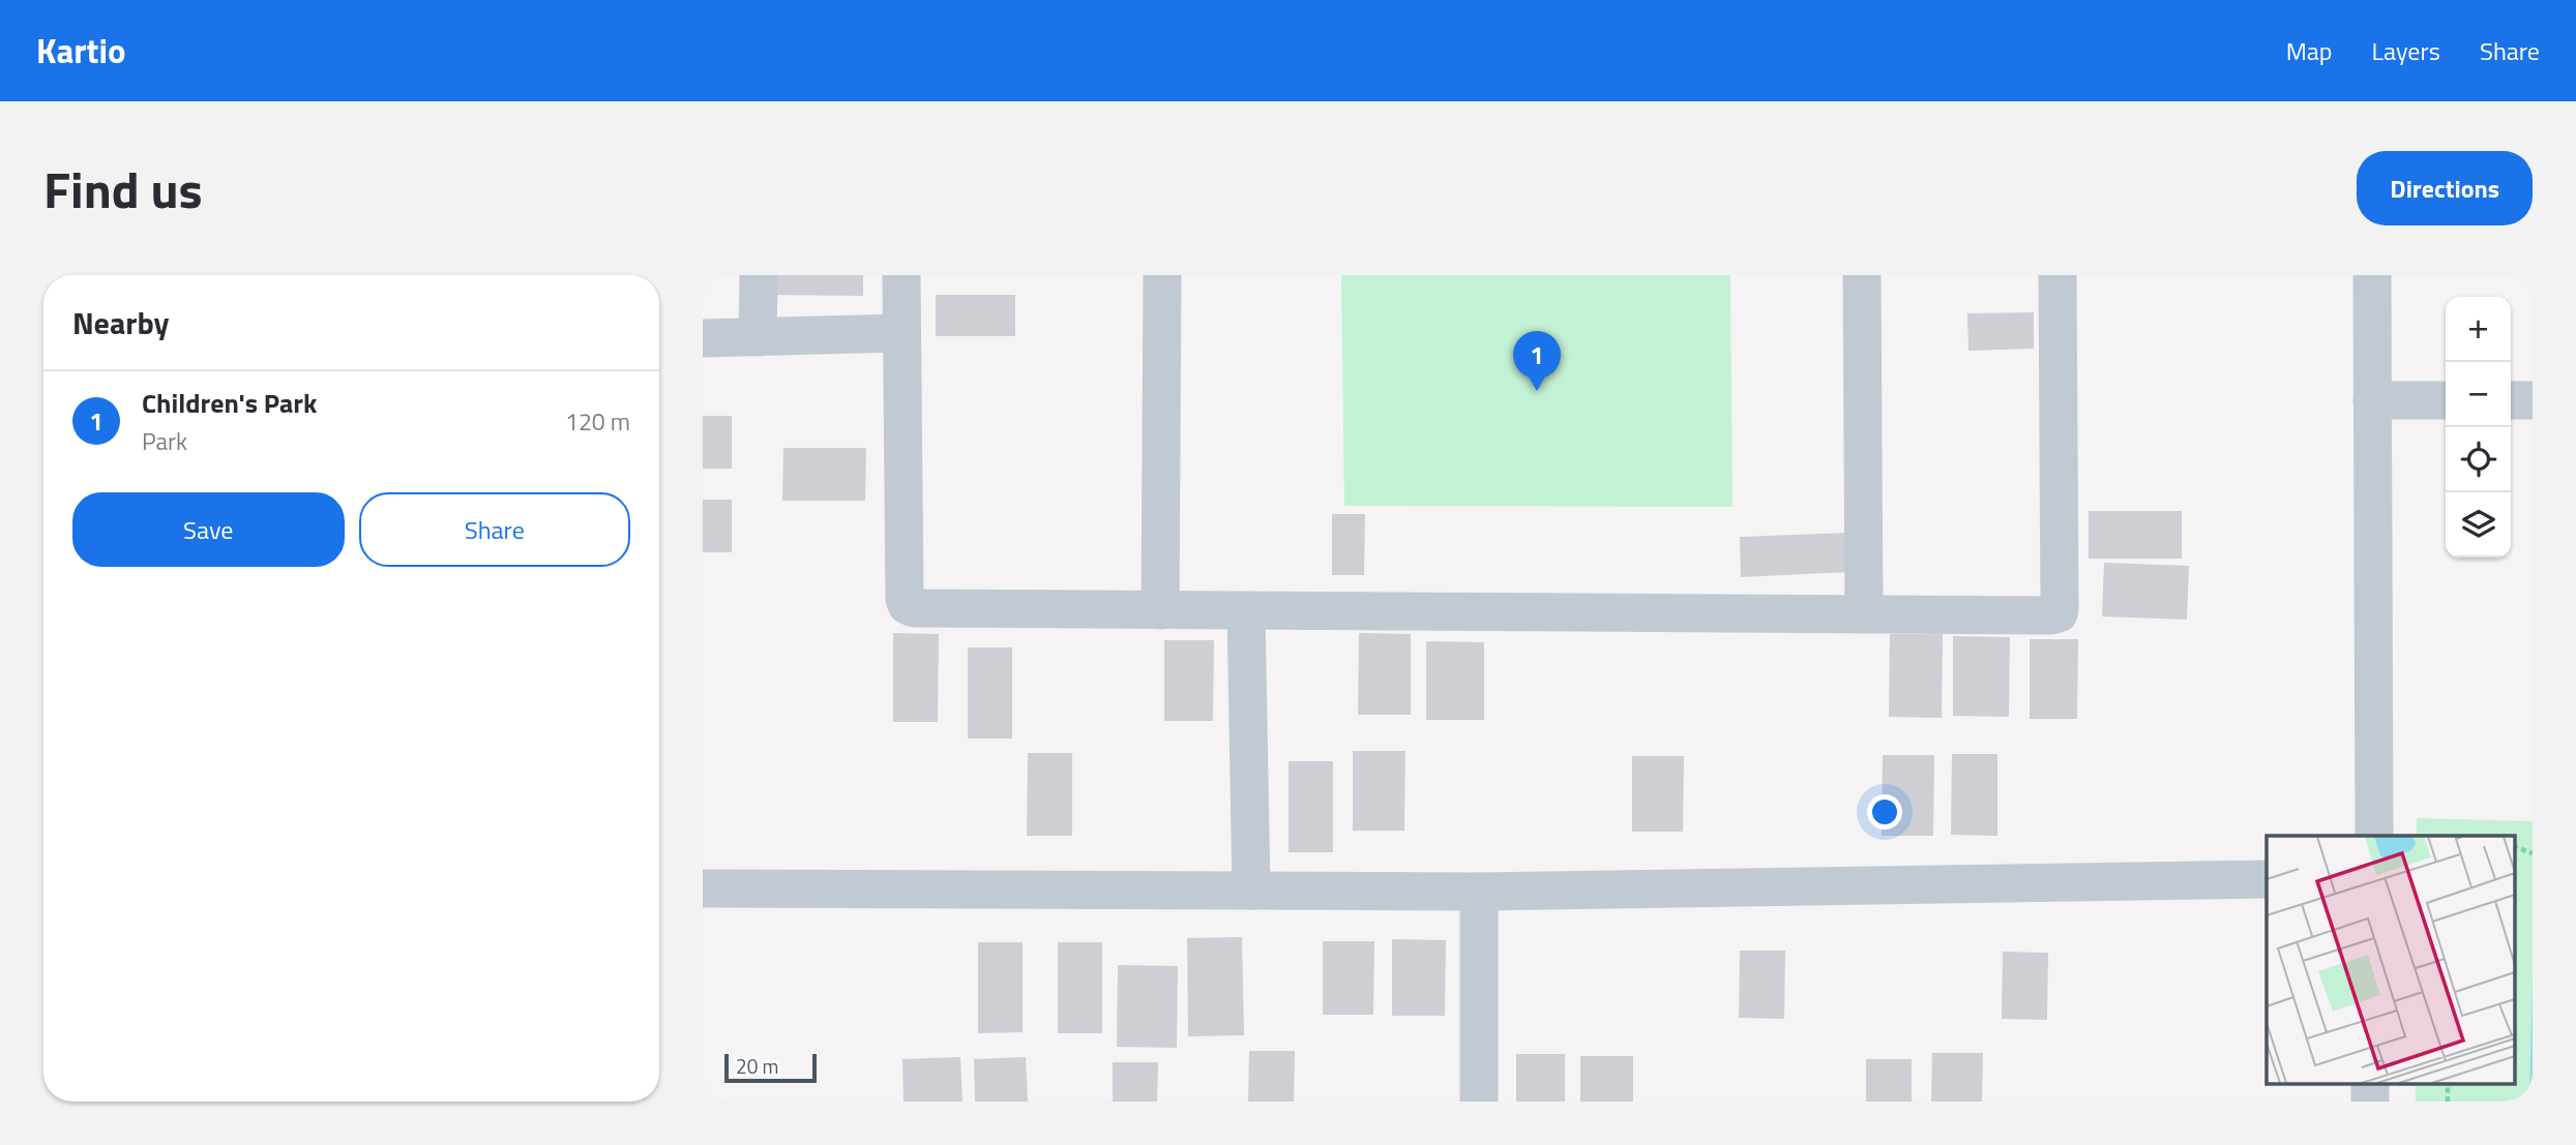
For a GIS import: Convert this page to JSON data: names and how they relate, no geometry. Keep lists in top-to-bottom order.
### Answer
{
  "scale_bar": "20 m",
  "page": {
    "header": "Kartio",
    "nav": ["Map", "Layers", "Share"],
    "title": "Find us",
    "buttons": [
      "Directions",
      ["Save", "Share"]
    ],
    "heading": "Nearby",
    "map_buttons": ["+", "−"],
    "pins": "1",
    "list": [
      {
        "mark": "1",
        "name": "Children's Park",
        "note": "Park",
        "value": "120 m"
      }
    ],
    "scale": "20 m"
  }
}
